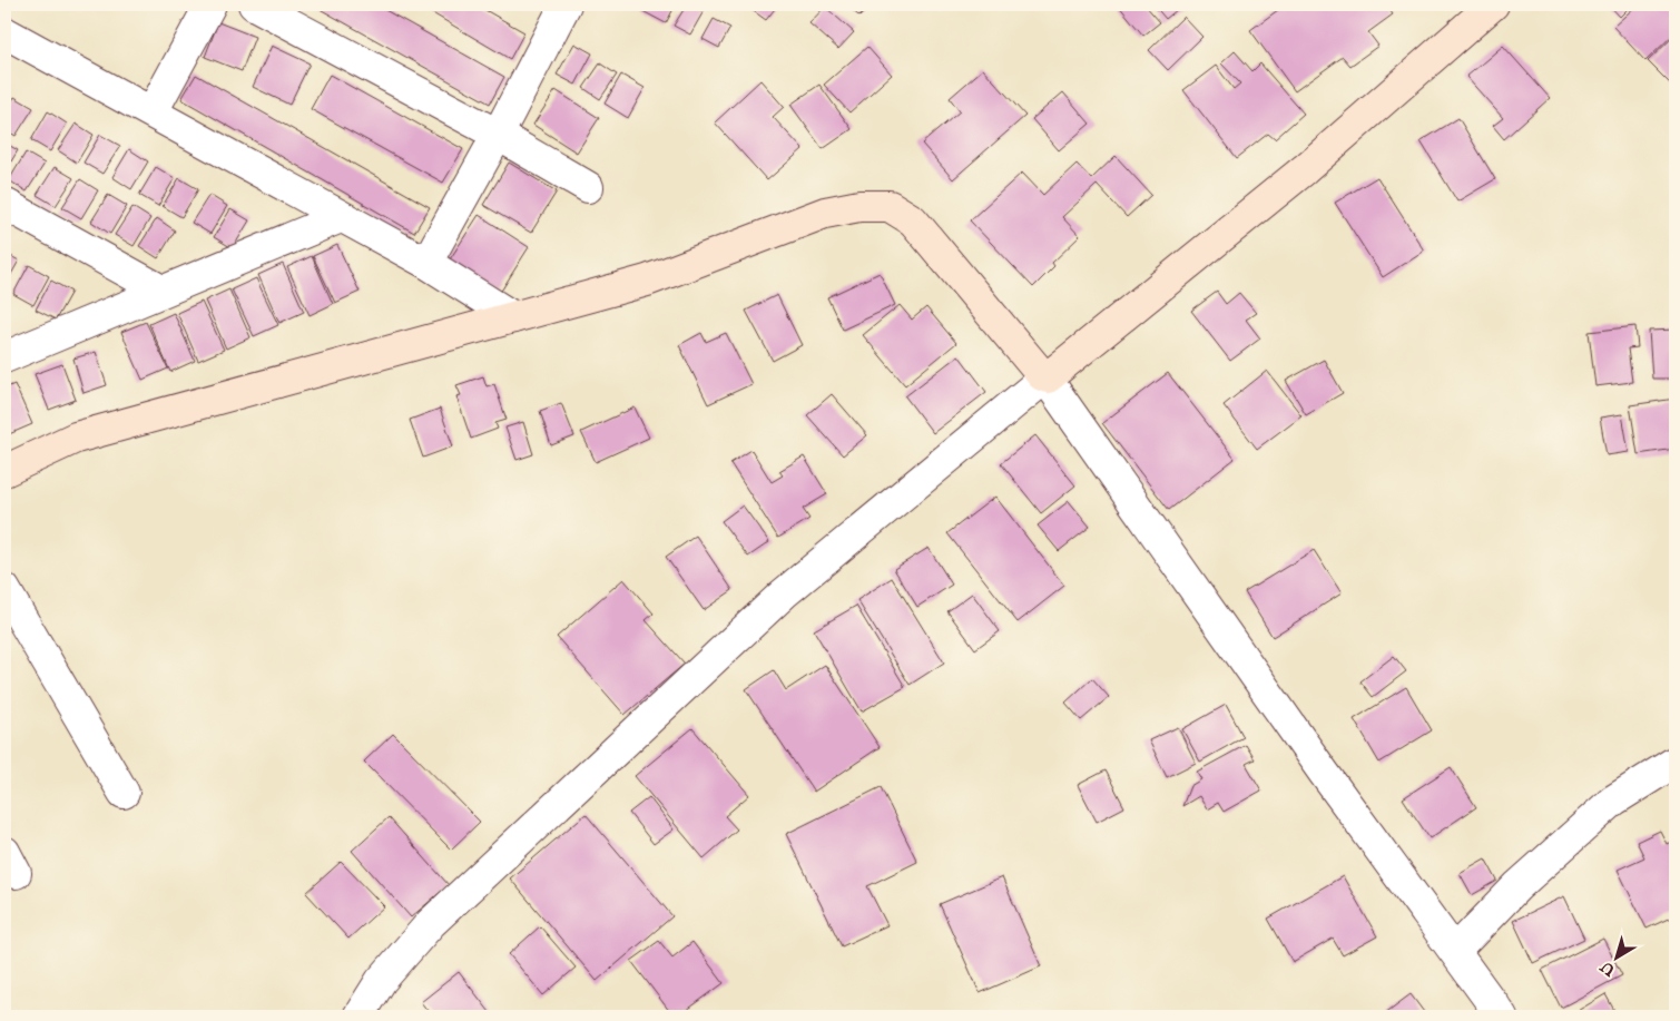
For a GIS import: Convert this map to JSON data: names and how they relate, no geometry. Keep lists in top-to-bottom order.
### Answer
{
  "north": "bottom left"
}
